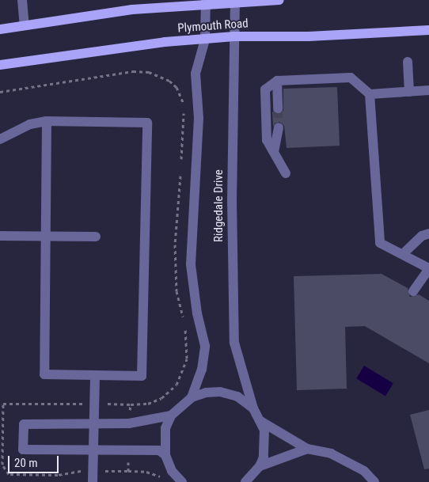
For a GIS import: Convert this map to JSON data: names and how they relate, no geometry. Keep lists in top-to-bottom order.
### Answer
{
  "streets": {
    "main road": ["Plymouth Road"],
    "street": ["Ridgedale Drive"]
  },
  "crossings": [
    ["Plymouth Road", "Ridgedale Drive"]
  ],
  "scale_bar": "20 m"
}
